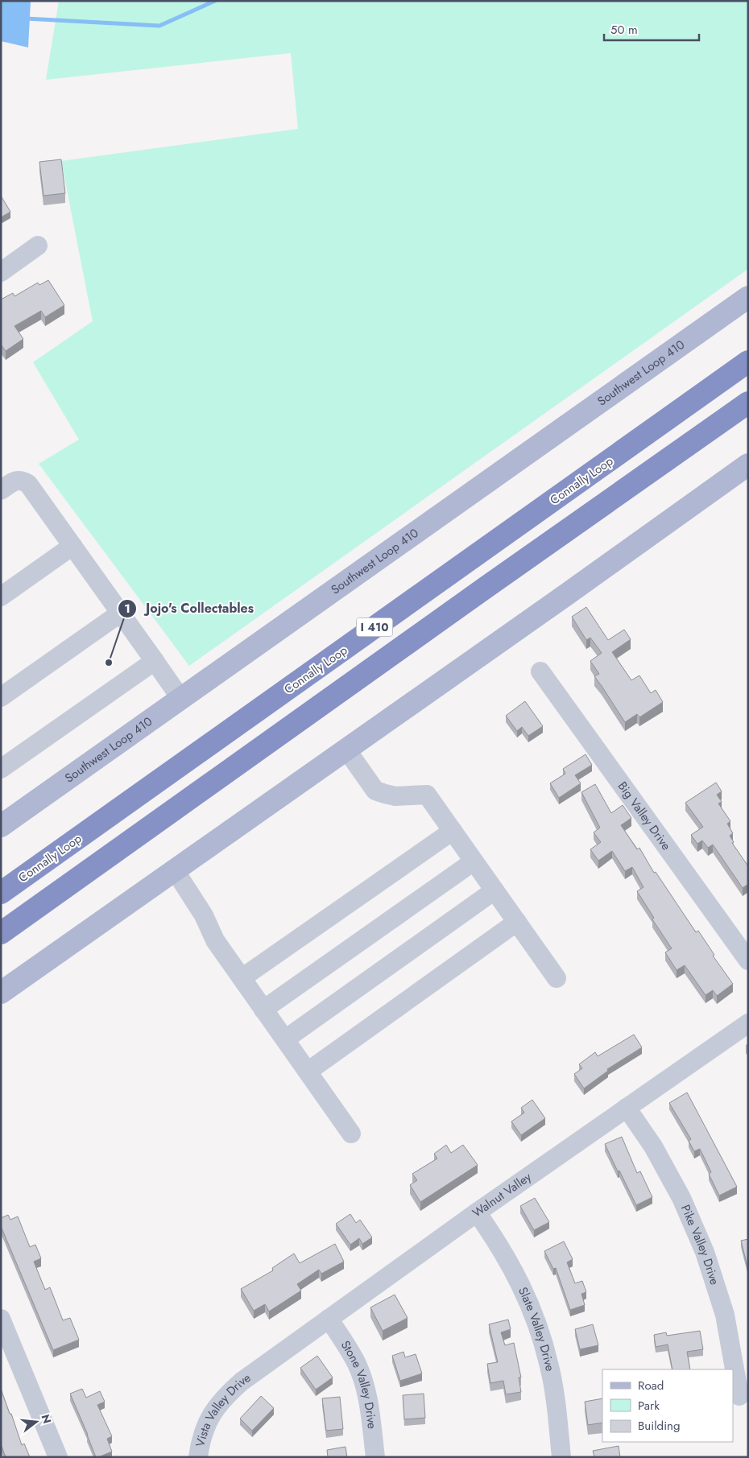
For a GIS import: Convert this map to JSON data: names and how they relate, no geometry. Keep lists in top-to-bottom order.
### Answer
{
  "streets": {
    "highway": ["Connally Loop", "I 410"],
    "main road": ["Southwest Loop 410"],
    "street": [
      "Big Valley Drive",
      "Walnut Valley",
      "Pike Valley Drive",
      "Slate Valley Drive",
      "Stone Valley Drive",
      "Vista Valley Drive"
    ]
  },
  "crossings": [
    ["Walnut Valley", "Pike Valley Drive"],
    ["Walnut Valley", "Slate Valley Drive"],
    ["Walnut Valley", "Stone Valley Drive"],
    ["Walnut Valley", "Vista Valley Drive"]
  ],
  "places": ["Jojo's Collectables"],
  "legend": ["Road", "Park", "Building"],
  "scale_bar": "50 m",
  "north": "right"
}
